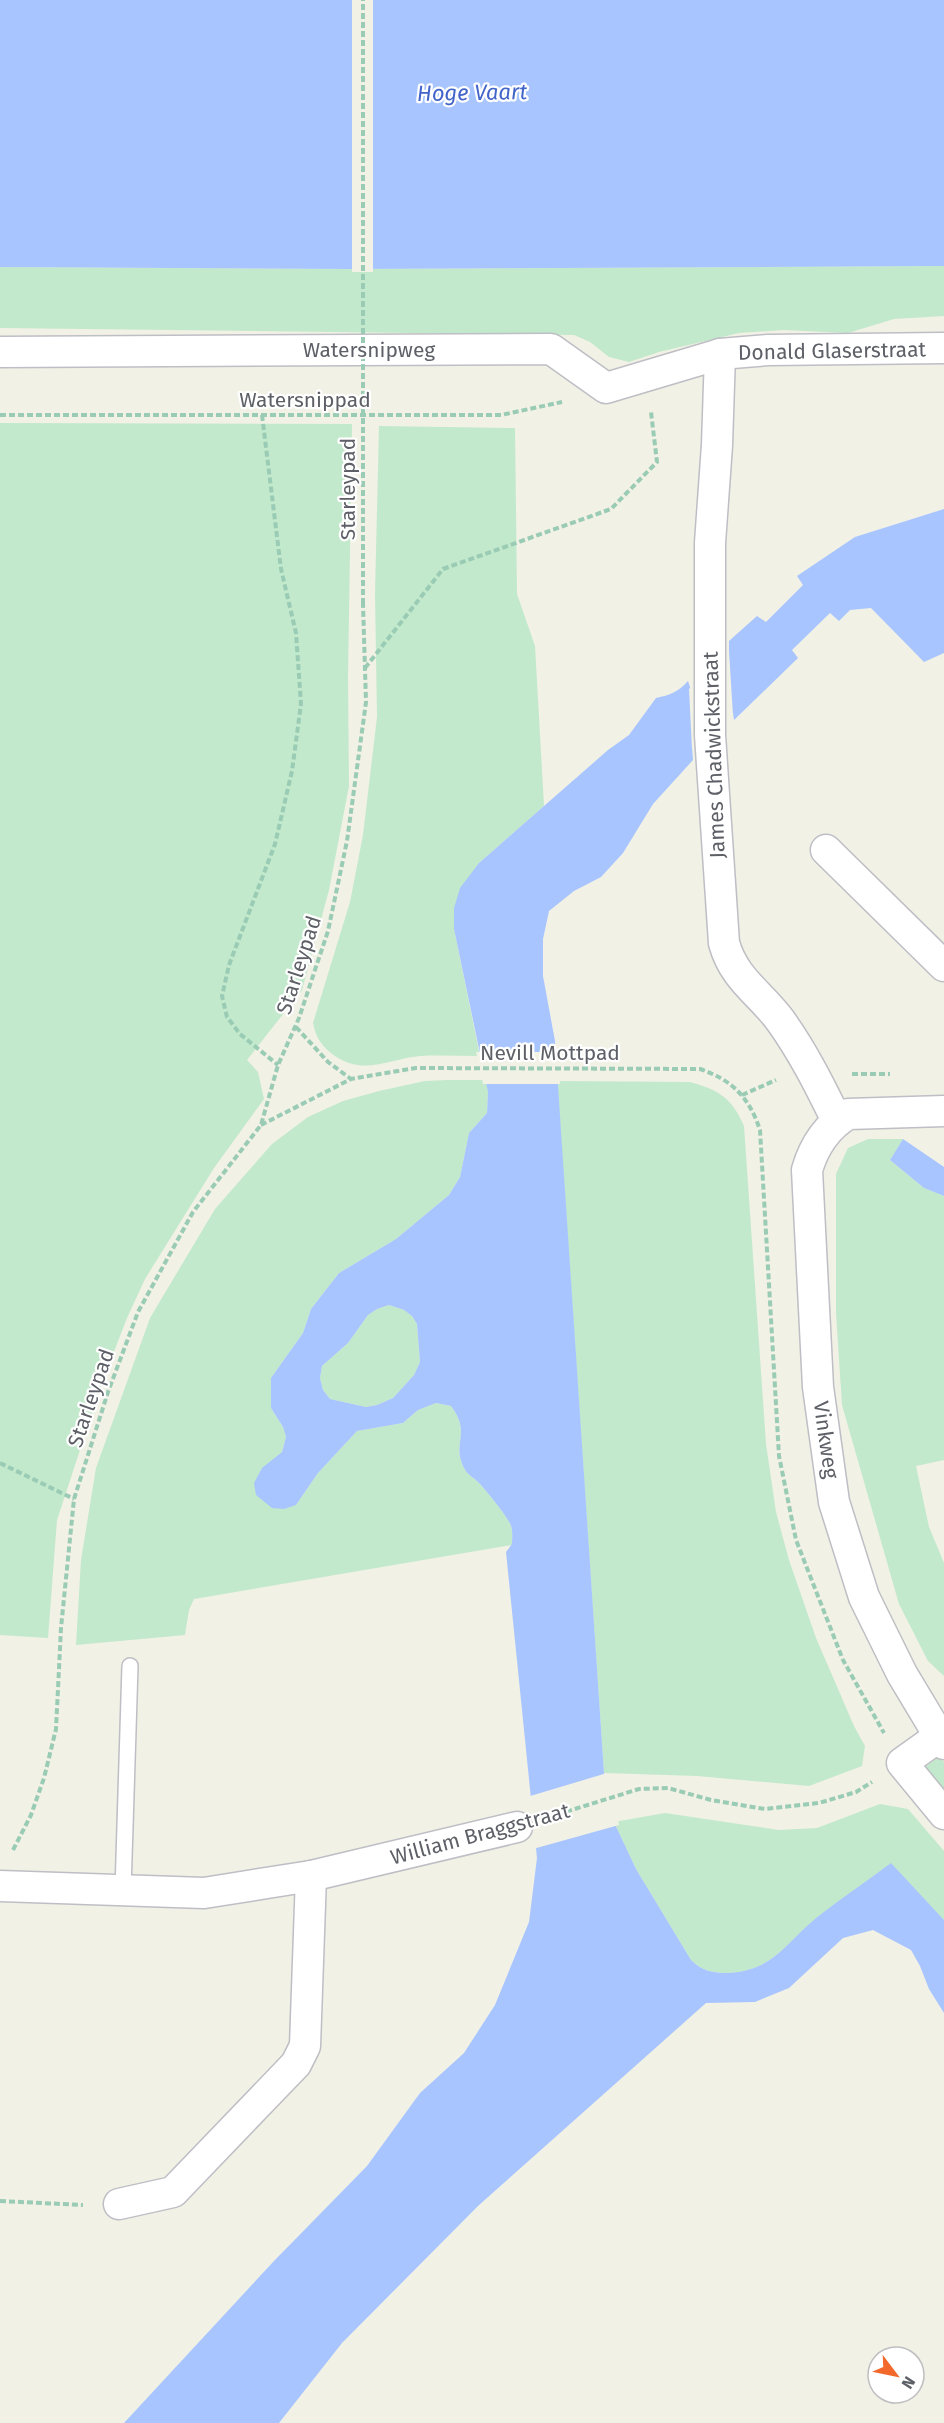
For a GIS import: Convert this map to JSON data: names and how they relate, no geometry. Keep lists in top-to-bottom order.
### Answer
{
  "streets": {
    "street": [
      "Watersnipweg",
      "Donald Glaserstraat",
      "James Chadwickstraat",
      "Vinkweg",
      "William Braggstraat"
    ],
    "path": ["Watersnippad", "Starleypad", "Nevill Mottpad"]
  },
  "crossings": [
    ["Watersnipweg", "Watersnippad"],
    ["Donald Glaserstraat", "James Chadwickstraat"],
    ["Starleypad", "Nevill Mottpad"],
    ["James Chadwickstraat", "Vinkweg"]
  ],
  "water": ["Hoge Vaart"],
  "north": "bottom right"
}
